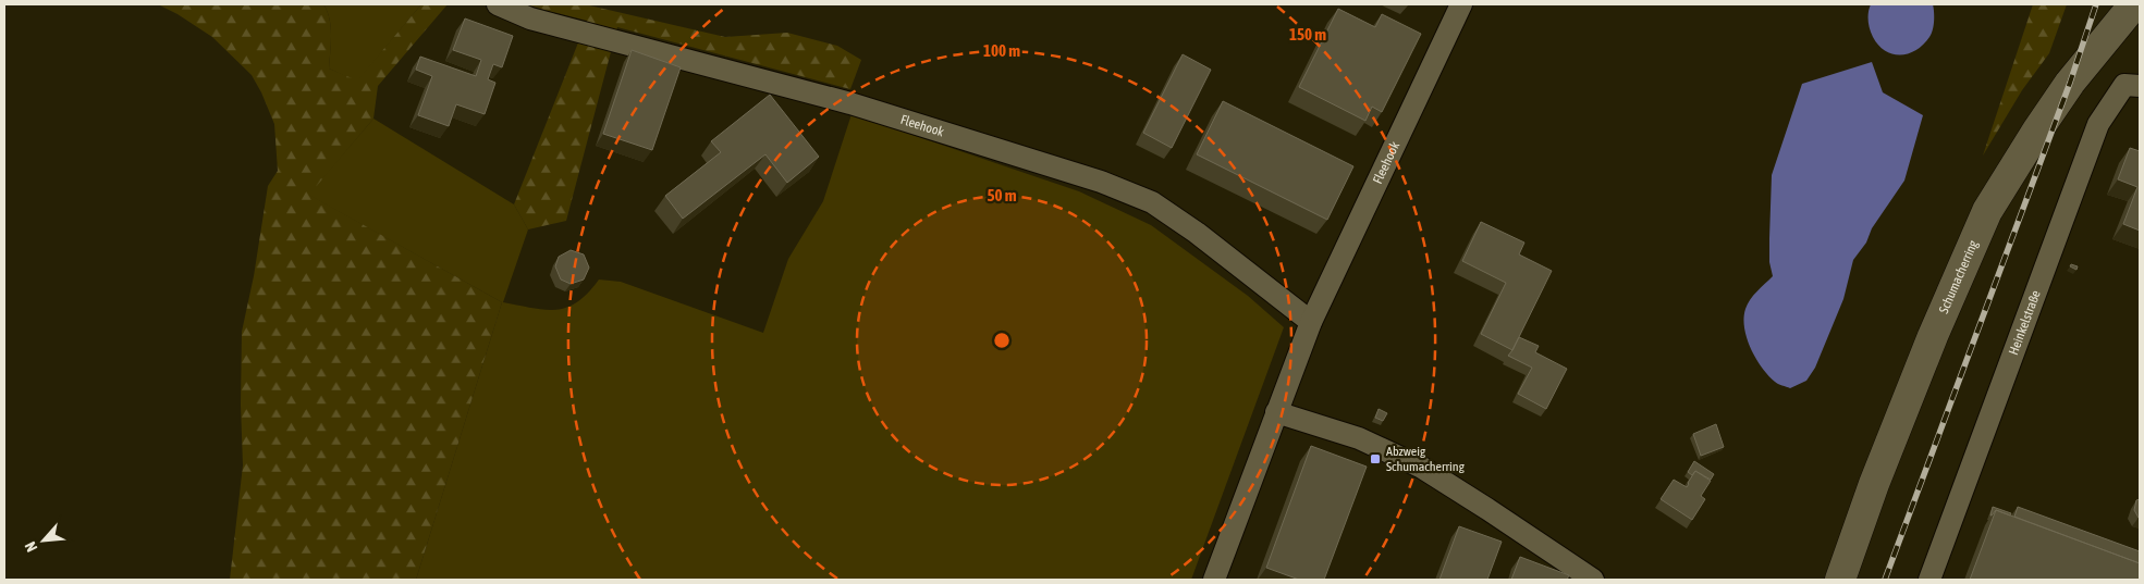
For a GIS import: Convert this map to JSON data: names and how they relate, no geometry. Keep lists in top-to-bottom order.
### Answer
{
  "streets": {
    "main road": ["Schumacherring"],
    "street": ["Fleehook", "Heinkelstraße"]
  },
  "places": {
    "transit": ["Abzweig Schumacherring"]
  },
  "north": "bottom left",
  "rings": ["150 m", "100 m", "50 m"]
}
